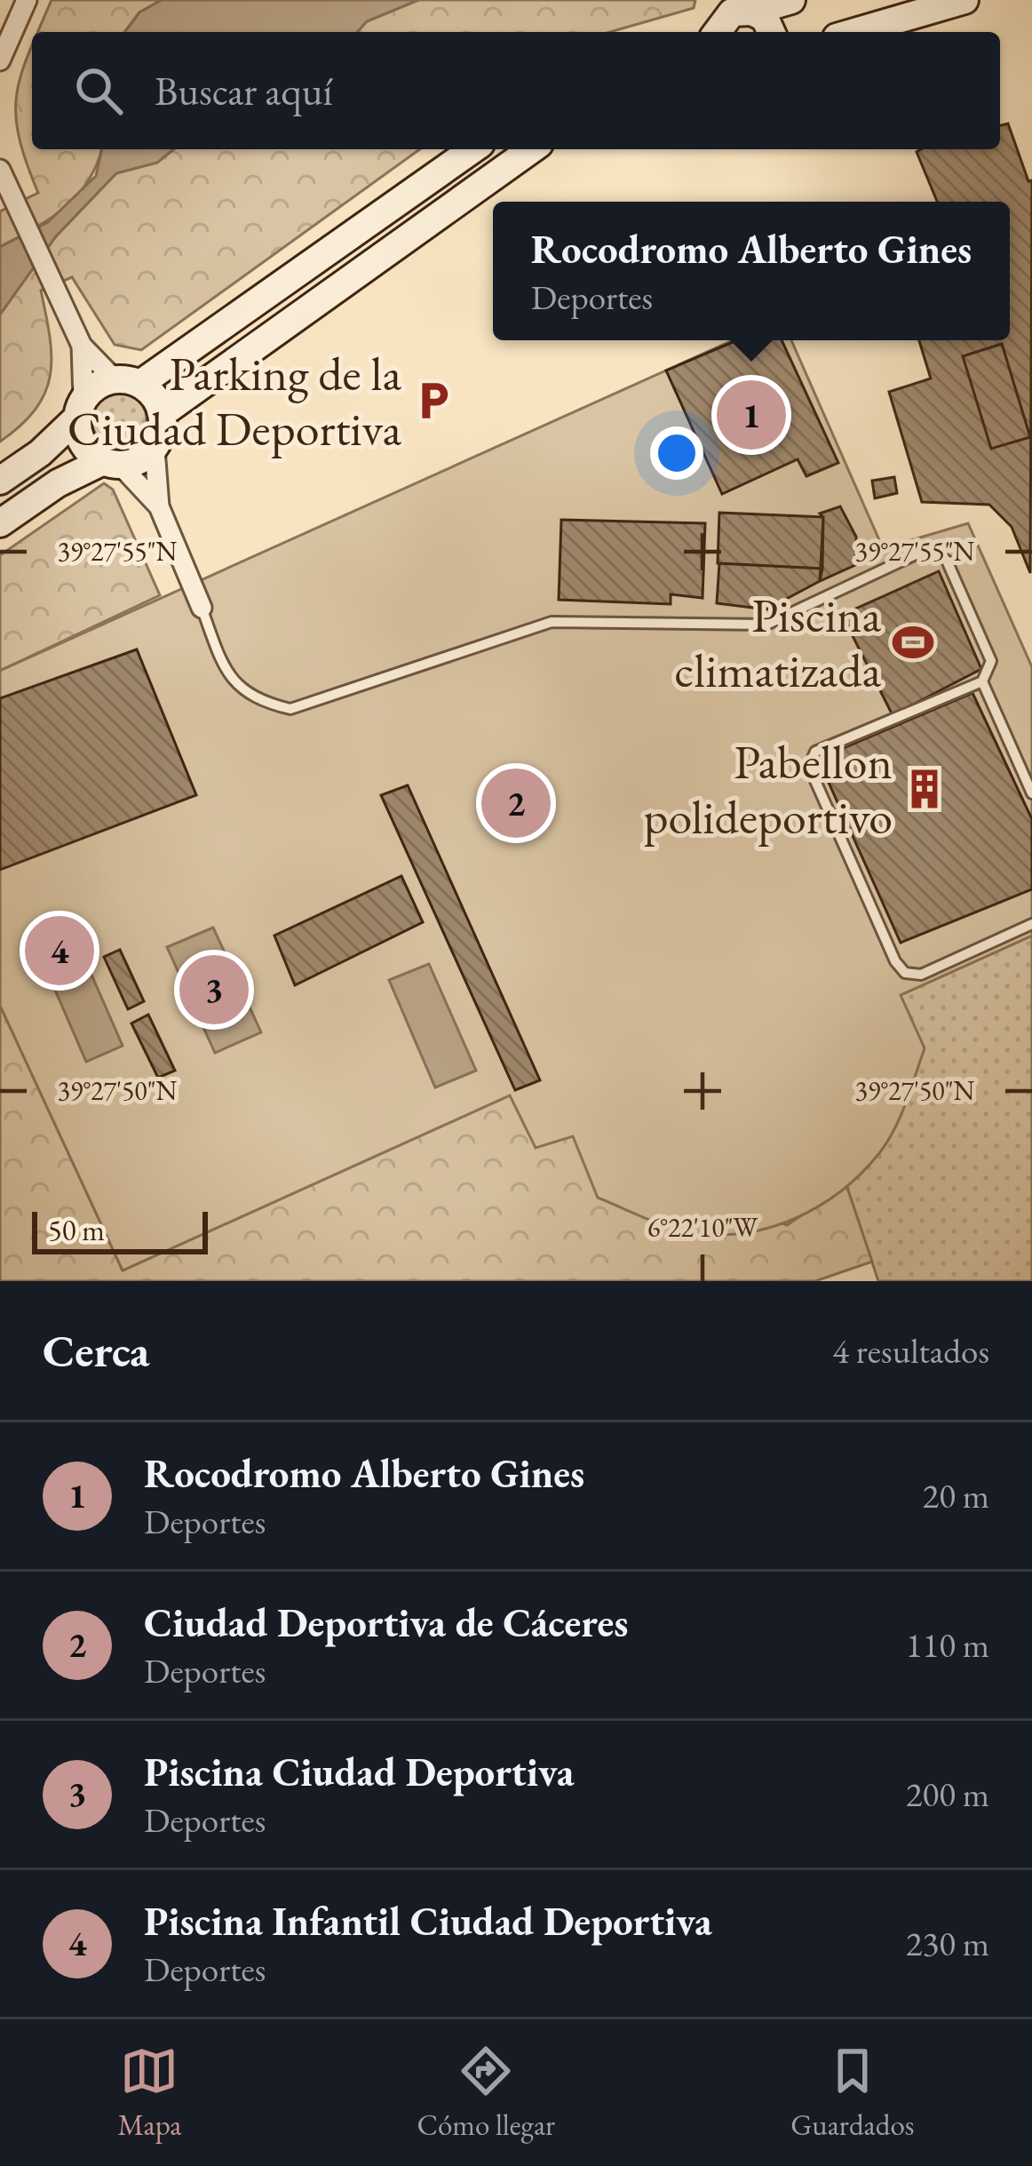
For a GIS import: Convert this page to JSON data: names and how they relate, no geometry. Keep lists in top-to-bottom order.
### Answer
{
  "places": {
    "parking": ["Parking de la Ciudad Deportiva"],
    "sports": ["Piscina climatizada"],
    "building": ["Pabellon polideportivo"]
  },
  "scale_bar": "50 m",
  "page": {
    "search": "Buscar aquí",
    "popup": ["Rocodromo Alberto Gines", "Deportes"],
    "pins": [
      "1",
      "2",
      "4",
      "3"
    ],
    "scale": "50 m",
    "heading": ["Cerca", "4 resultados"],
    "list": [
      {
        "mark": "1",
        "name": "Rocodromo Alberto Gines",
        "note": "Deportes",
        "value": "20 m"
      },
      {
        "mark": "2",
        "name": "Ciudad Deportiva de Cáceres",
        "note": "Deportes",
        "value": "110 m"
      },
      {
        "mark": "3",
        "name": "Piscina Ciudad Deportiva",
        "note": "Deportes",
        "value": "200 m"
      },
      {
        "mark": "4",
        "name": "Piscina Infantil Ciudad Deportiva",
        "note": "Deportes",
        "value": "230 m"
      }
    ],
    "nav": ["Mapa", "Cómo llegar", "Guardados"]
  },
  "coordinates": ["39°27'55\"N", "39°27'50\"N", "6°22'10\"W"]
}
